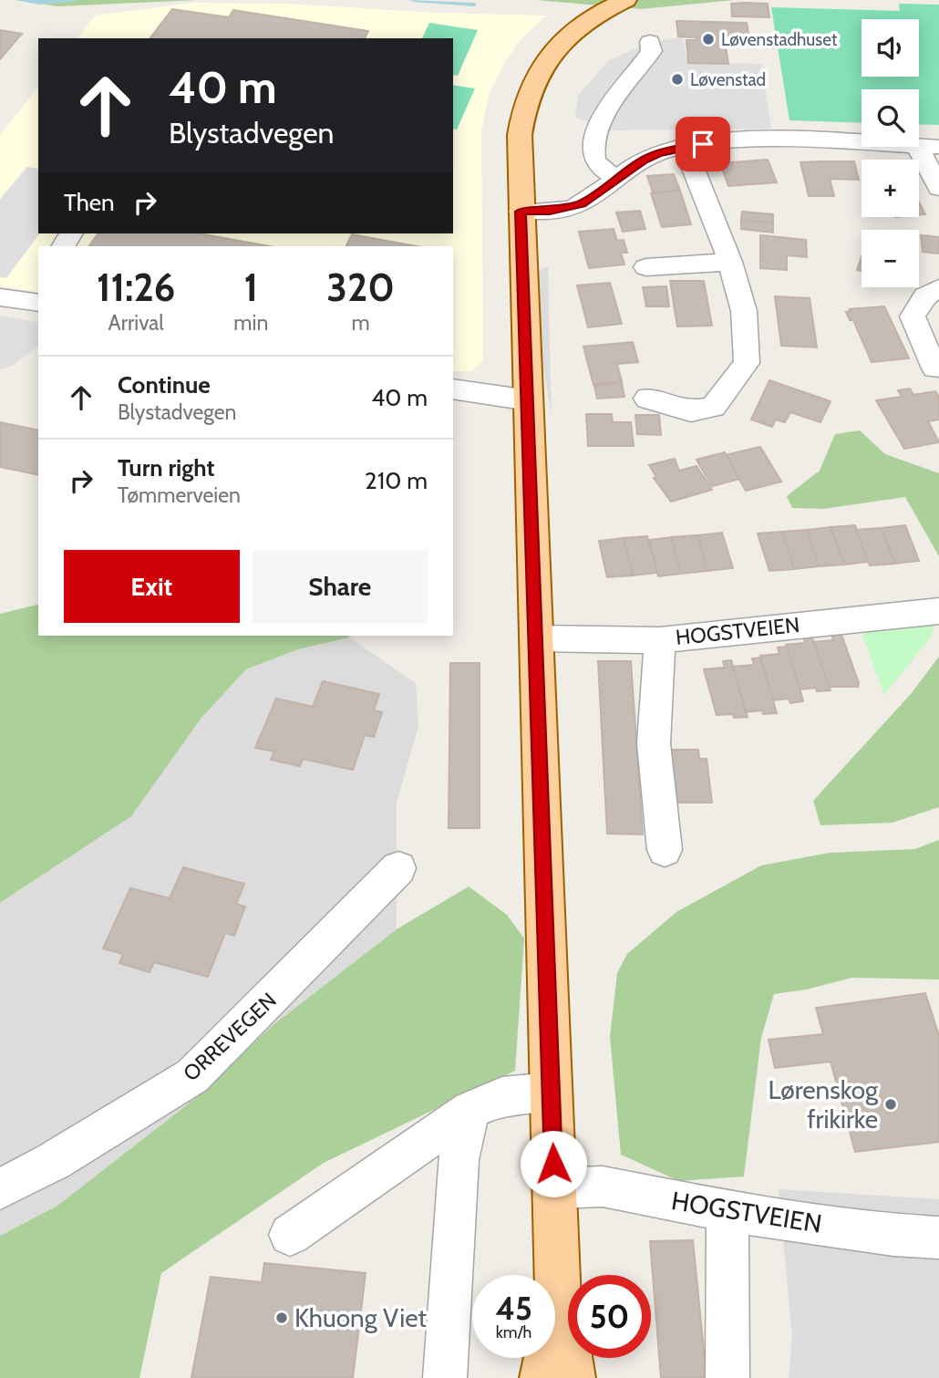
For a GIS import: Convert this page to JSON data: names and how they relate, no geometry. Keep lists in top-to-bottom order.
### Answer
{
  "streets": {
    "street": ["HOGSTVEIEN", "ORREVEGEN"]
  },
  "places": [
    "Løvenstadhuset",
    "Løvenstad",
    "Lørenskog frikirke",
    "Khuong Viet"
  ],
  "page": {
    "map_buttons": ["+", "−"],
    "turn": ["40 m", "Blystadvegen"],
    "then": "Then",
    "eta": [
      "11:26",
      "Arrival",
      "1",
      "min",
      "320",
      "m"
    ],
    "list": [
      {
        "name": "Continue",
        "note": "Blystadvegen",
        "value": "40 m"
      },
      {
        "name": "Turn right",
        "note": "Tømmerveien",
        "value": "210 m"
      }
    ],
    "buttons": ["Exit", "Share"],
    "speed": "45 km/h",
    "limit": "50"
  }
}
